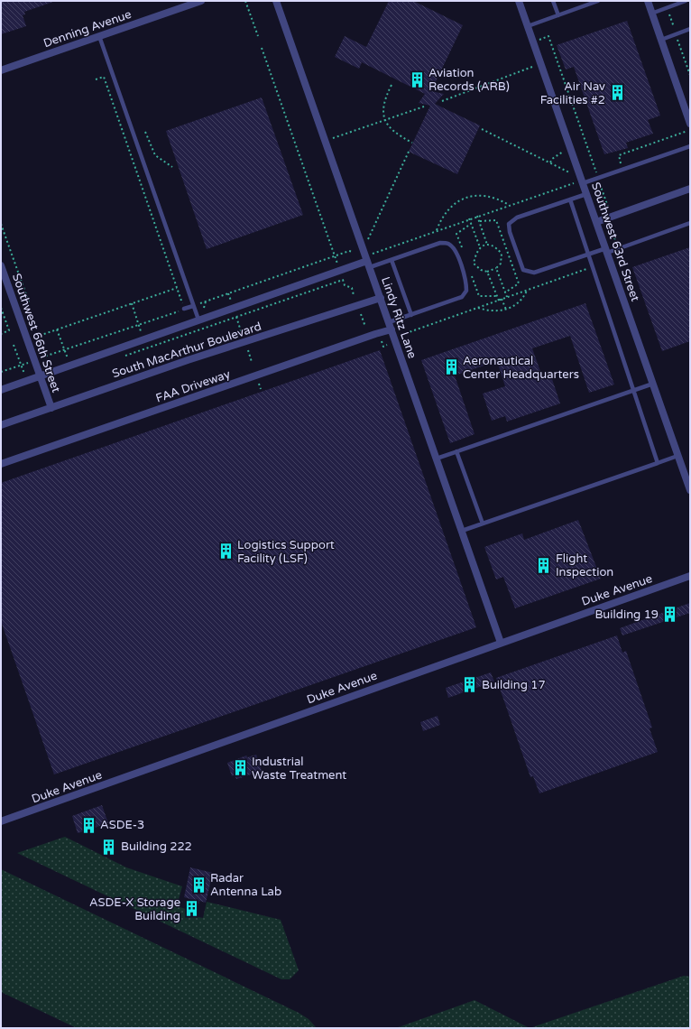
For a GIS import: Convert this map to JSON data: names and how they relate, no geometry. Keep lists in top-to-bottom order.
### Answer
{
  "streets": {
    "street": [
      "Denning Avenue",
      "Southwest 63rd Street",
      "Lindy Ritz Lane",
      "Southwest 66th Street",
      "South MacArthur Boulevard",
      "FAA Driveway",
      "Duke Avenue"
    ]
  },
  "crossings": [
    ["Lindy Ritz Lane", "South MacArthur Boulevard"],
    ["Lindy Ritz Lane", "FAA Driveway"],
    ["Lindy Ritz Lane", "Duke Avenue"],
    ["Southwest 66th Street", "South MacArthur Boulevard"]
  ],
  "places": {
    "building": [
      "Aviation Records (ARB)",
      "Air Nav Facilities #2",
      "Aeronautical Center Headquarters",
      "Logistics Support Facility (LSF)",
      "Flight Inspection",
      "Building 19",
      "Building 17",
      "Industrial Waste Treatment",
      "ASDE-3",
      "Building 222",
      "Radar Antenna Lab",
      "ASDE-X Storage Building"
    ]
  }
}
